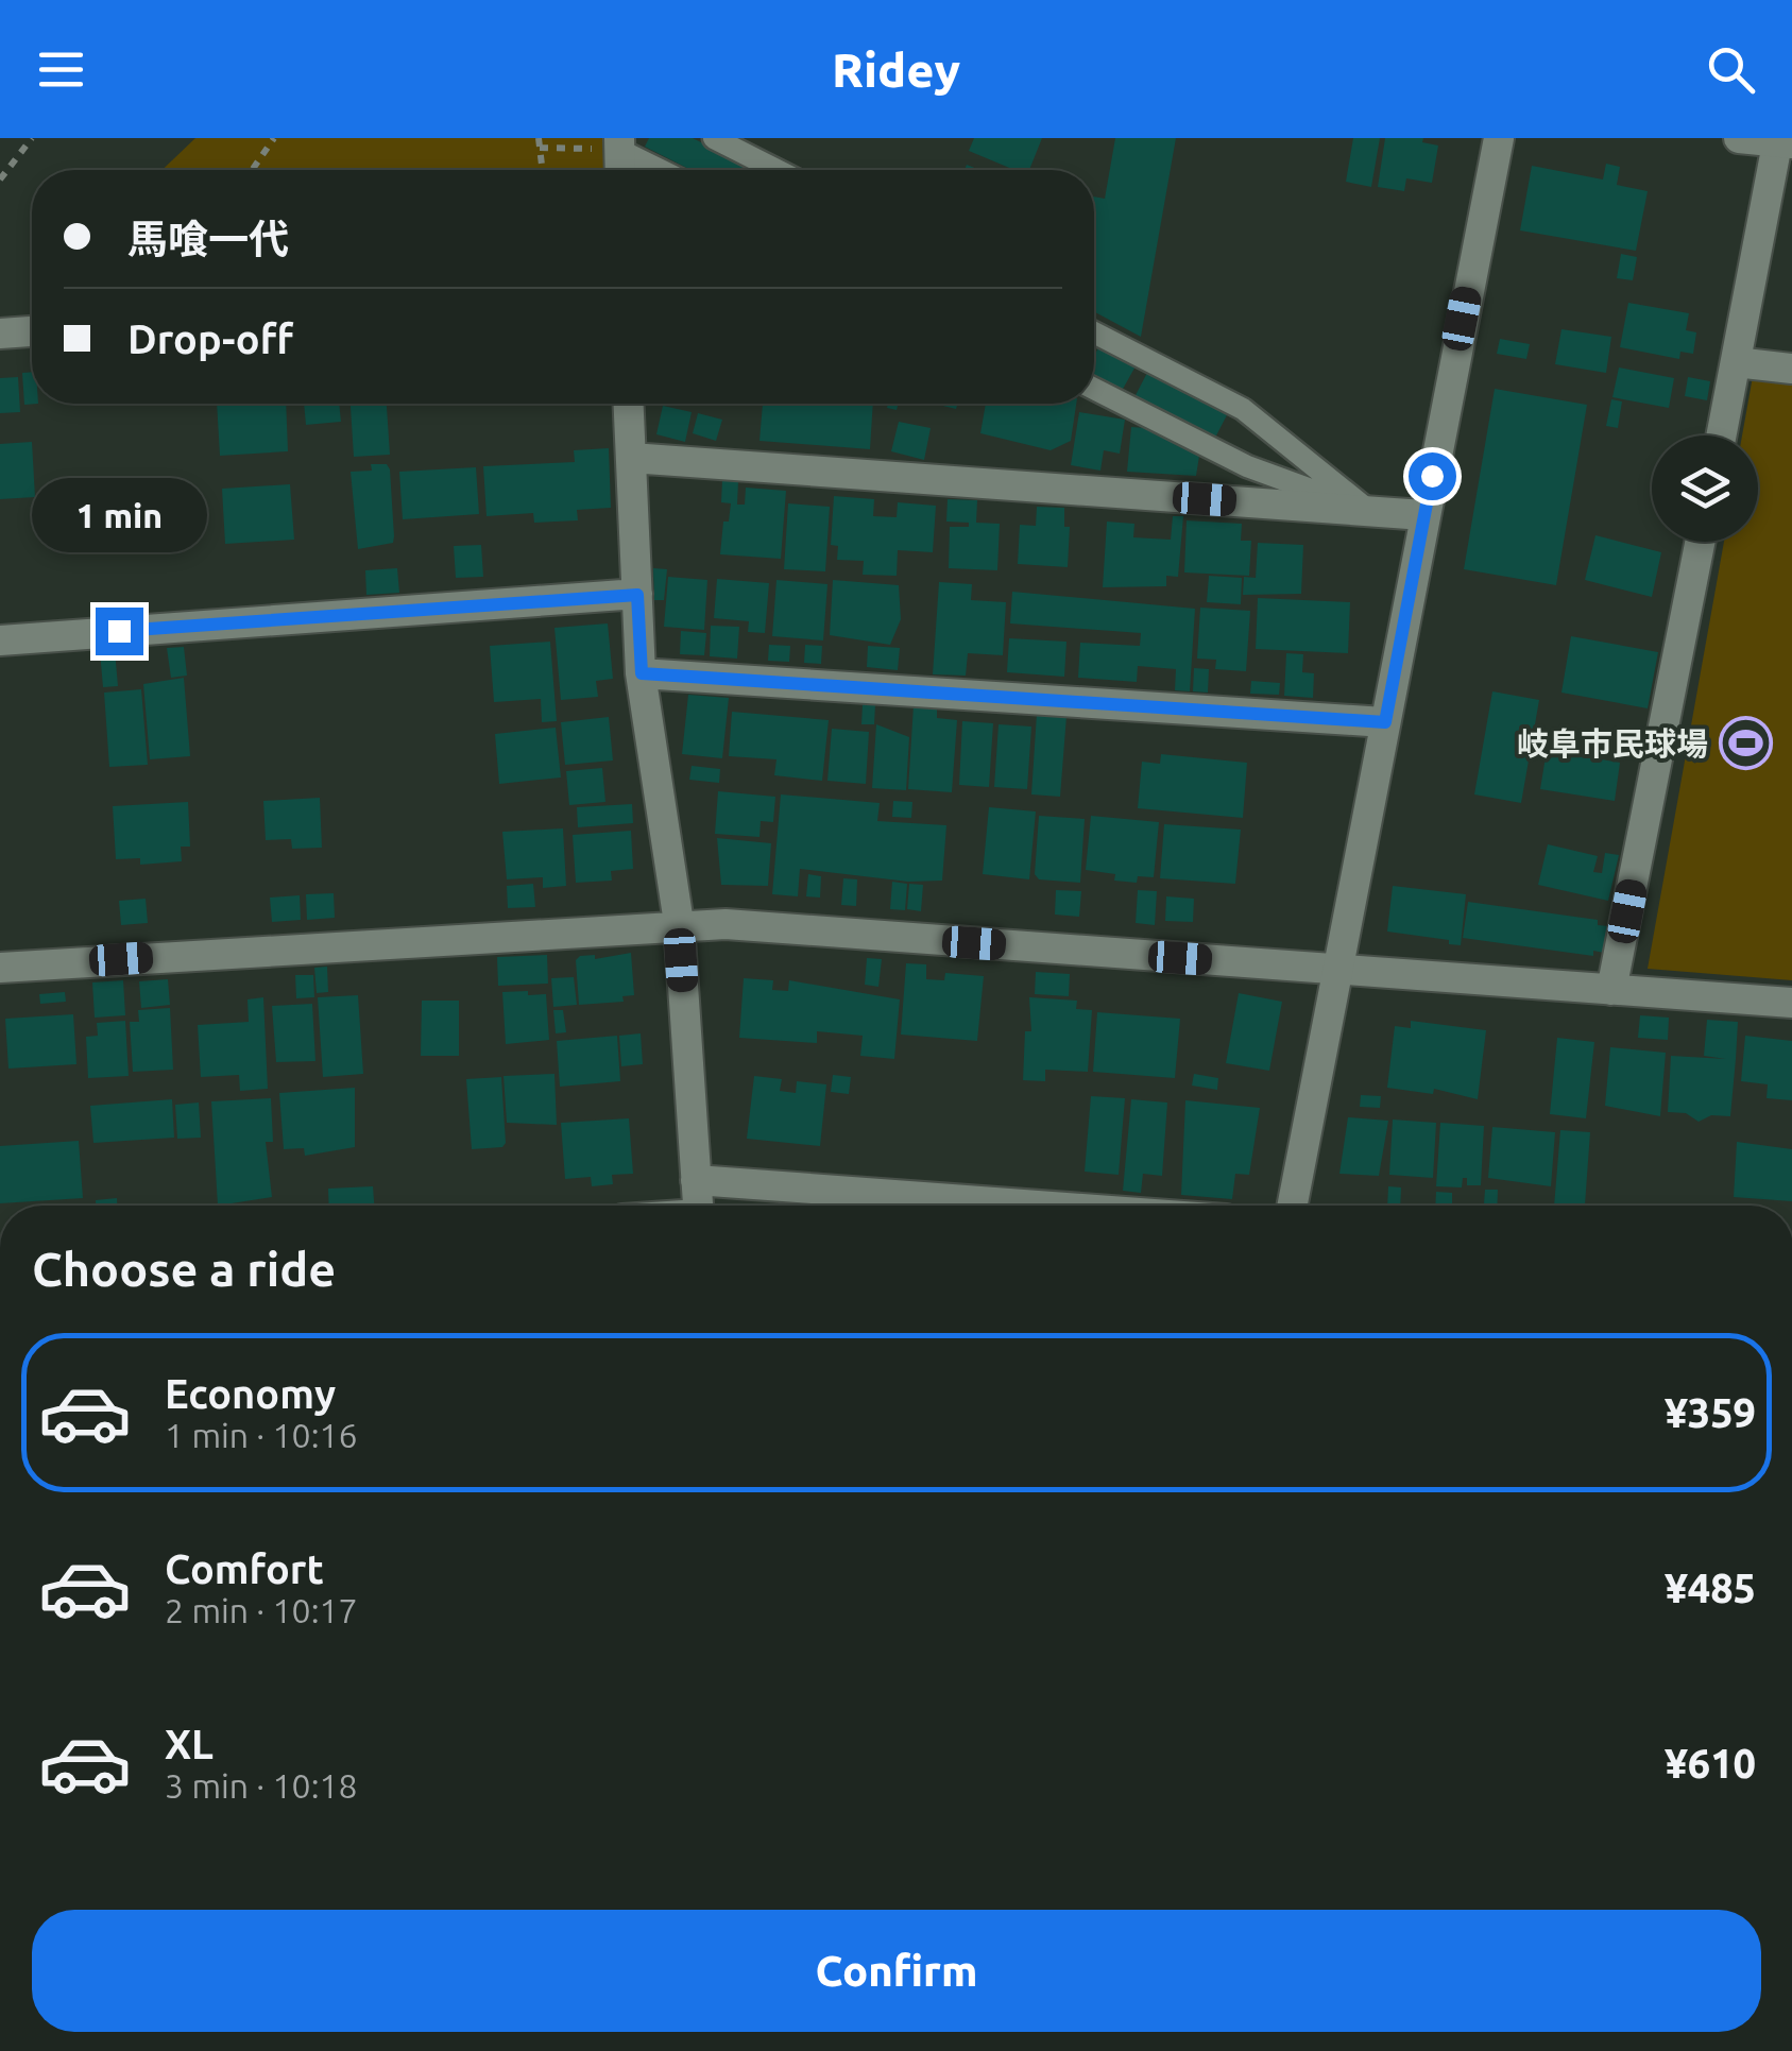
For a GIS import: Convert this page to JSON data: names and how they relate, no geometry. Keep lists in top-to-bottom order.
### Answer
{
  "places": {
    "sports": ["岐阜市民球場"]
  },
  "page": {
    "header": "Ridey",
    "banner": ["馬喰一代", "Drop-off"],
    "bubble": "1 min",
    "heading": "Choose a ride",
    "list": [
      {
        "name": "Economy",
        "note": "1 min · 10:16",
        "value": "¥359"
      },
      {
        "name": "Comfort",
        "note": "2 min · 10:17",
        "value": "¥485"
      },
      {
        "name": "XL",
        "note": "3 min · 10:18",
        "value": "¥610"
      }
    ],
    "buttons": "Confirm"
  }
}
